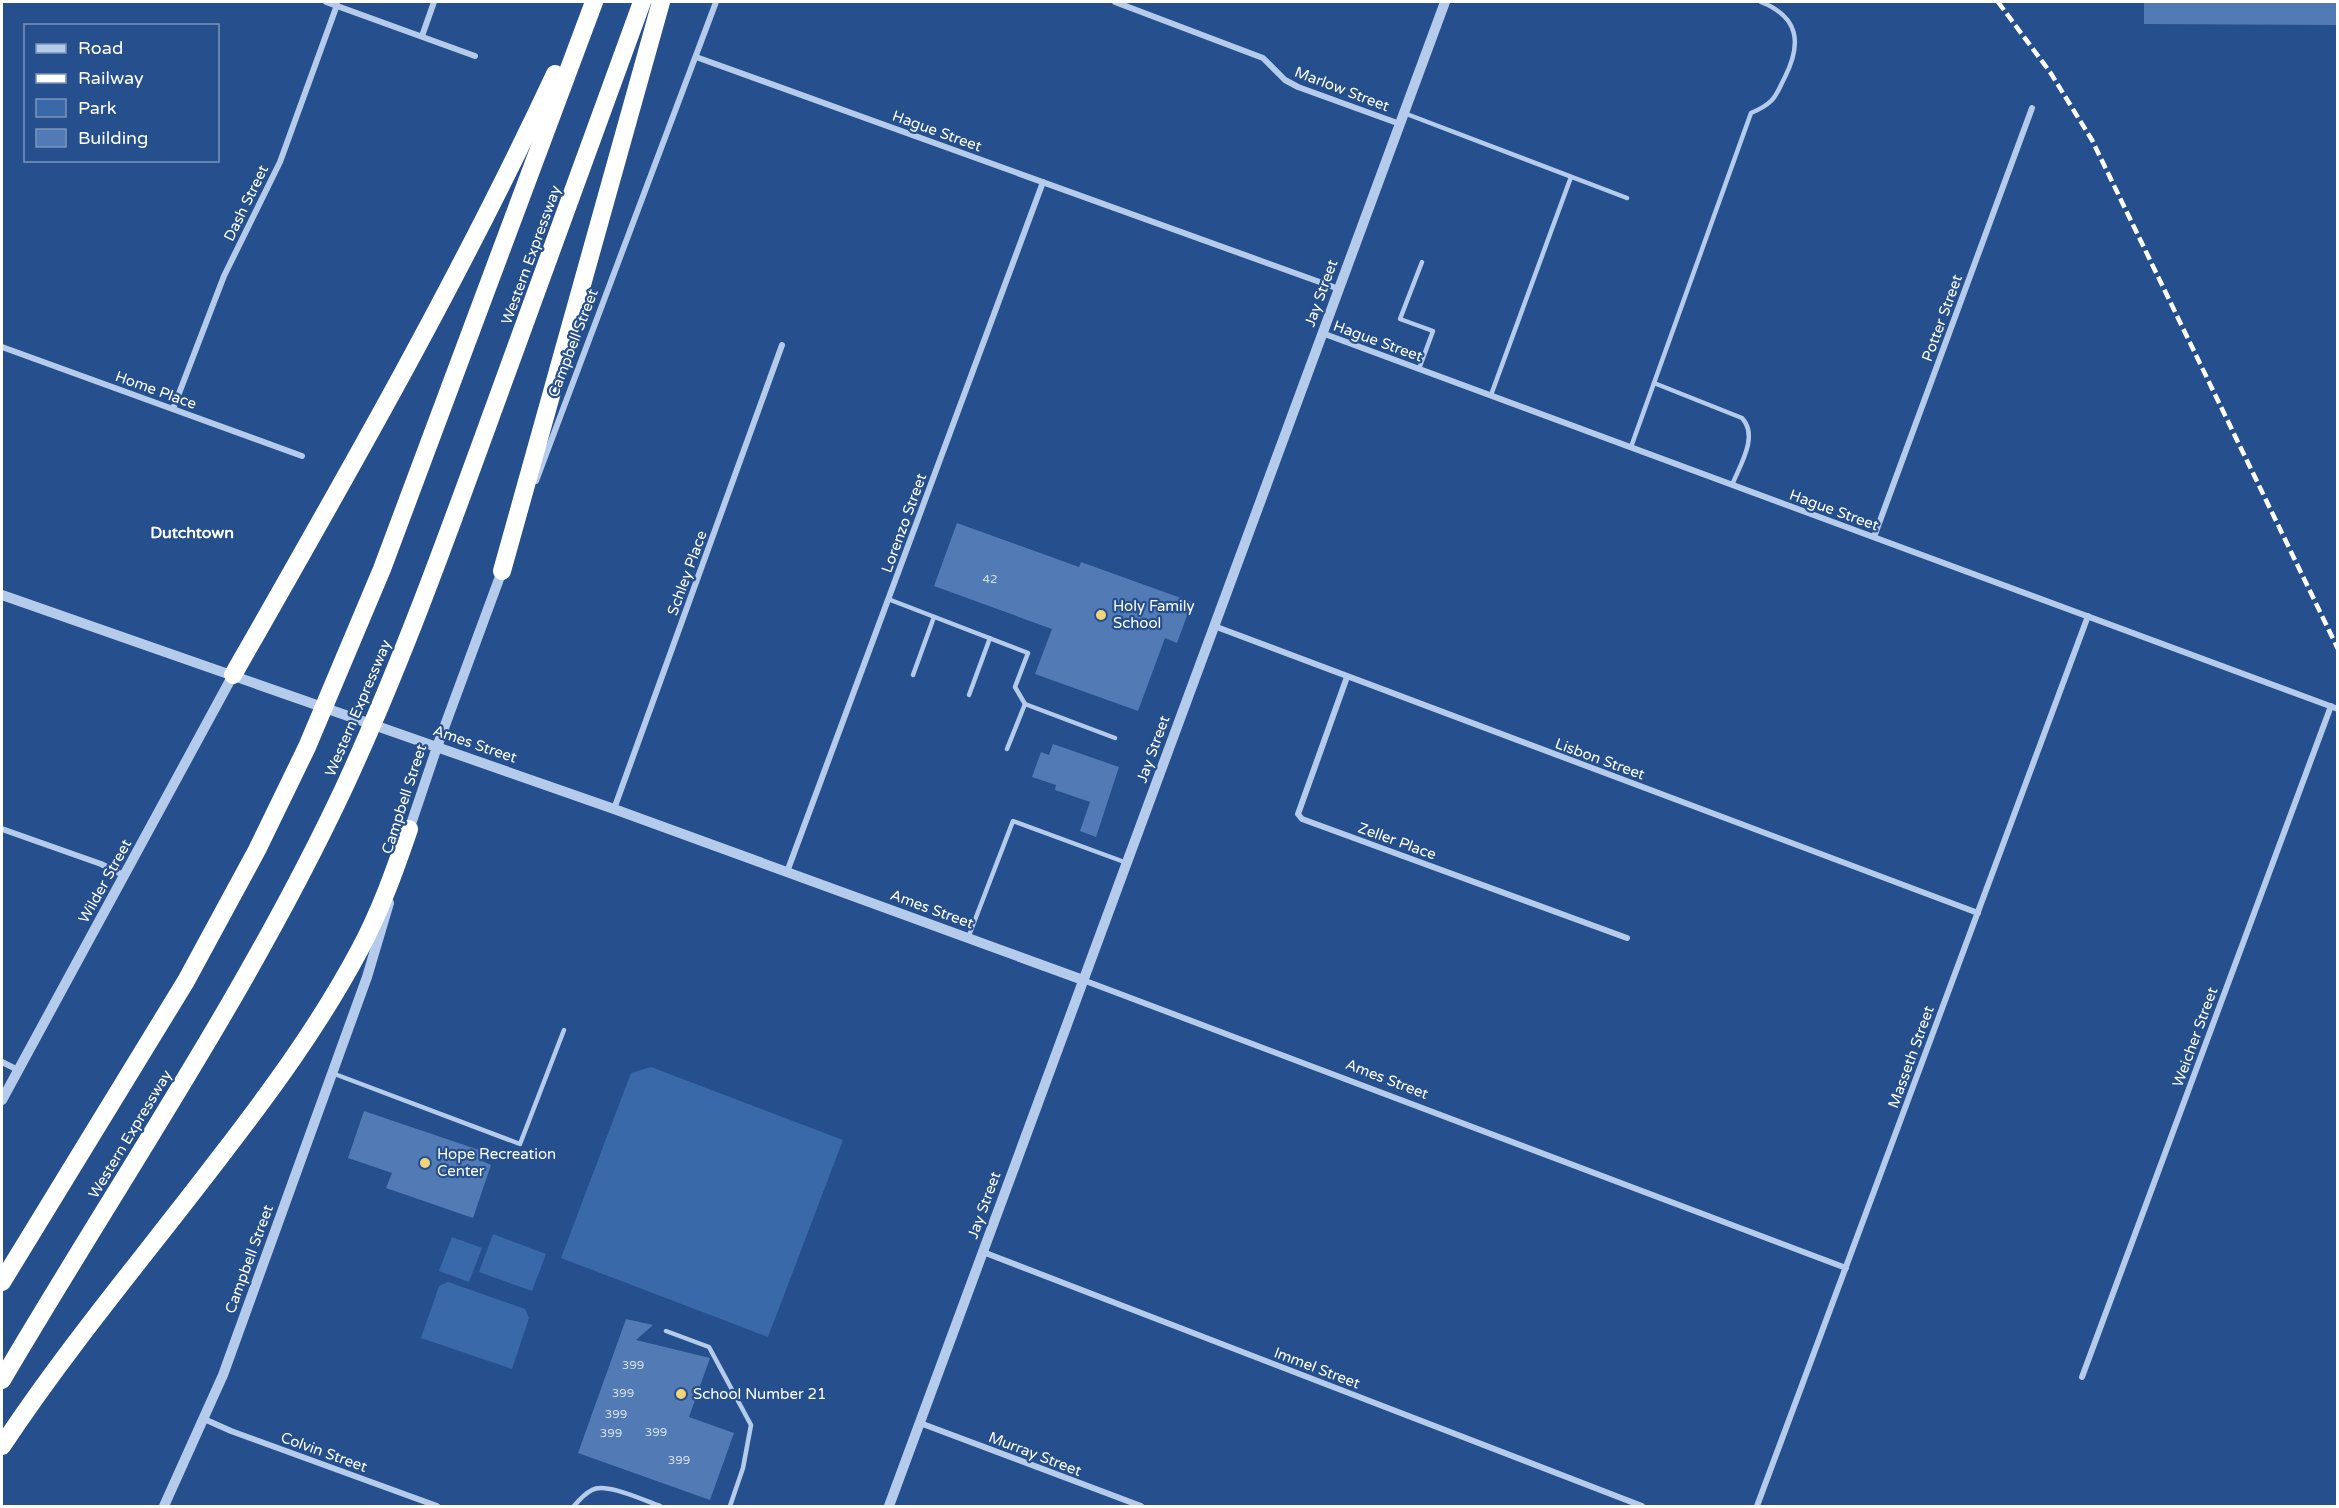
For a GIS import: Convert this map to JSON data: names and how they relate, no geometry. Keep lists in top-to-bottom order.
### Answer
{
  "streets": {
    "highway": ["Western Expressway"],
    "street": [
      "Marlow Street",
      "Hague Street",
      "Dash Street",
      "Jay Street",
      "Potter Street",
      "Campbell Street",
      "Home Place",
      "Lorenzo Street",
      "Schley Place",
      "Ames Street",
      "Lisbon Street",
      "Zeller Place",
      "Wilder Street",
      "Weicher Street",
      "Masseth Street",
      "Immel Street",
      "Colvin Street",
      "Murray Street"
    ]
  },
  "crossings": [
    ["Marlow Street", "Jay Street"],
    ["Hague Street", "Jay Street"],
    ["Hague Street", "Potter Street"],
    ["Hague Street", "Campbell Street"],
    ["Hague Street", "Lorenzo Street"],
    ["Hague Street", "Weicher Street"],
    ["Hague Street", "Masseth Street"],
    ["Dash Street", "Home Place"],
    ["Jay Street", "Ames Street"],
    ["Jay Street", "Lisbon Street"],
    ["Jay Street", "Immel Street"],
    ["Jay Street", "Murray Street"],
    ["Campbell Street", "Ames Street"],
    ["Campbell Street", "Colvin Street"],
    ["Lorenzo Street", "Ames Street"],
    ["Schley Place", "Ames Street"],
    ["Ames Street", "Wilder Street"],
    ["Ames Street", "Masseth Street"],
    ["Lisbon Street", "Zeller Place"],
    ["Lisbon Street", "Masseth Street"]
  ],
  "districts": ["Dutchtown"],
  "places": ["Holy Family School", "Hope Recreation Center", "School Number 21"],
  "house_numbers": [
    "42",
    "399",
    "399",
    "399",
    "399",
    "399",
    "399"
  ],
  "legend": [
    "Road",
    "Railway",
    "Park",
    "Building"
  ]
}
